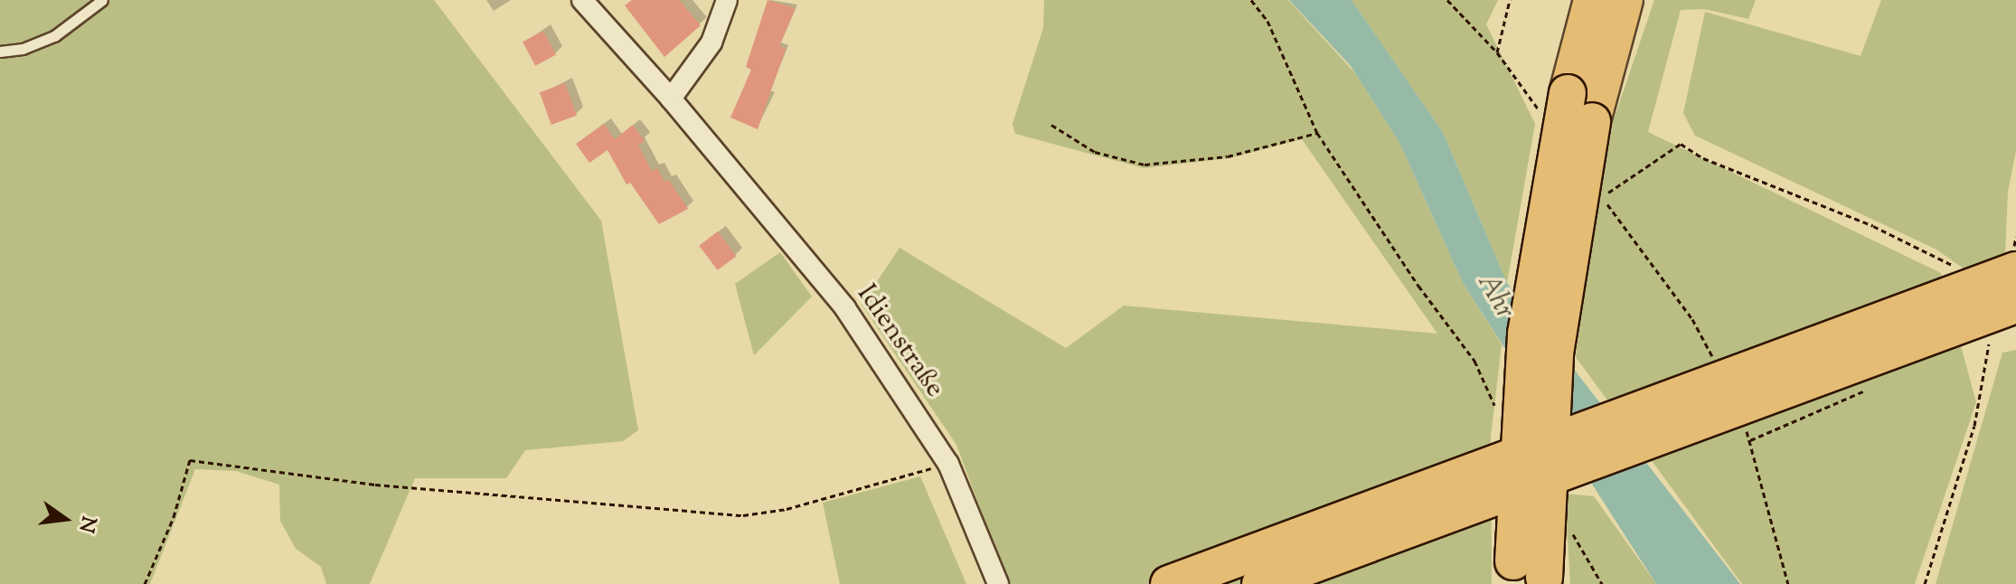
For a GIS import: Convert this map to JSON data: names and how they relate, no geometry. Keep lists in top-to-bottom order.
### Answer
{
  "streets": {
    "street": ["Idienstraße"]
  },
  "water": ["Ahr"],
  "north": "right"
}
